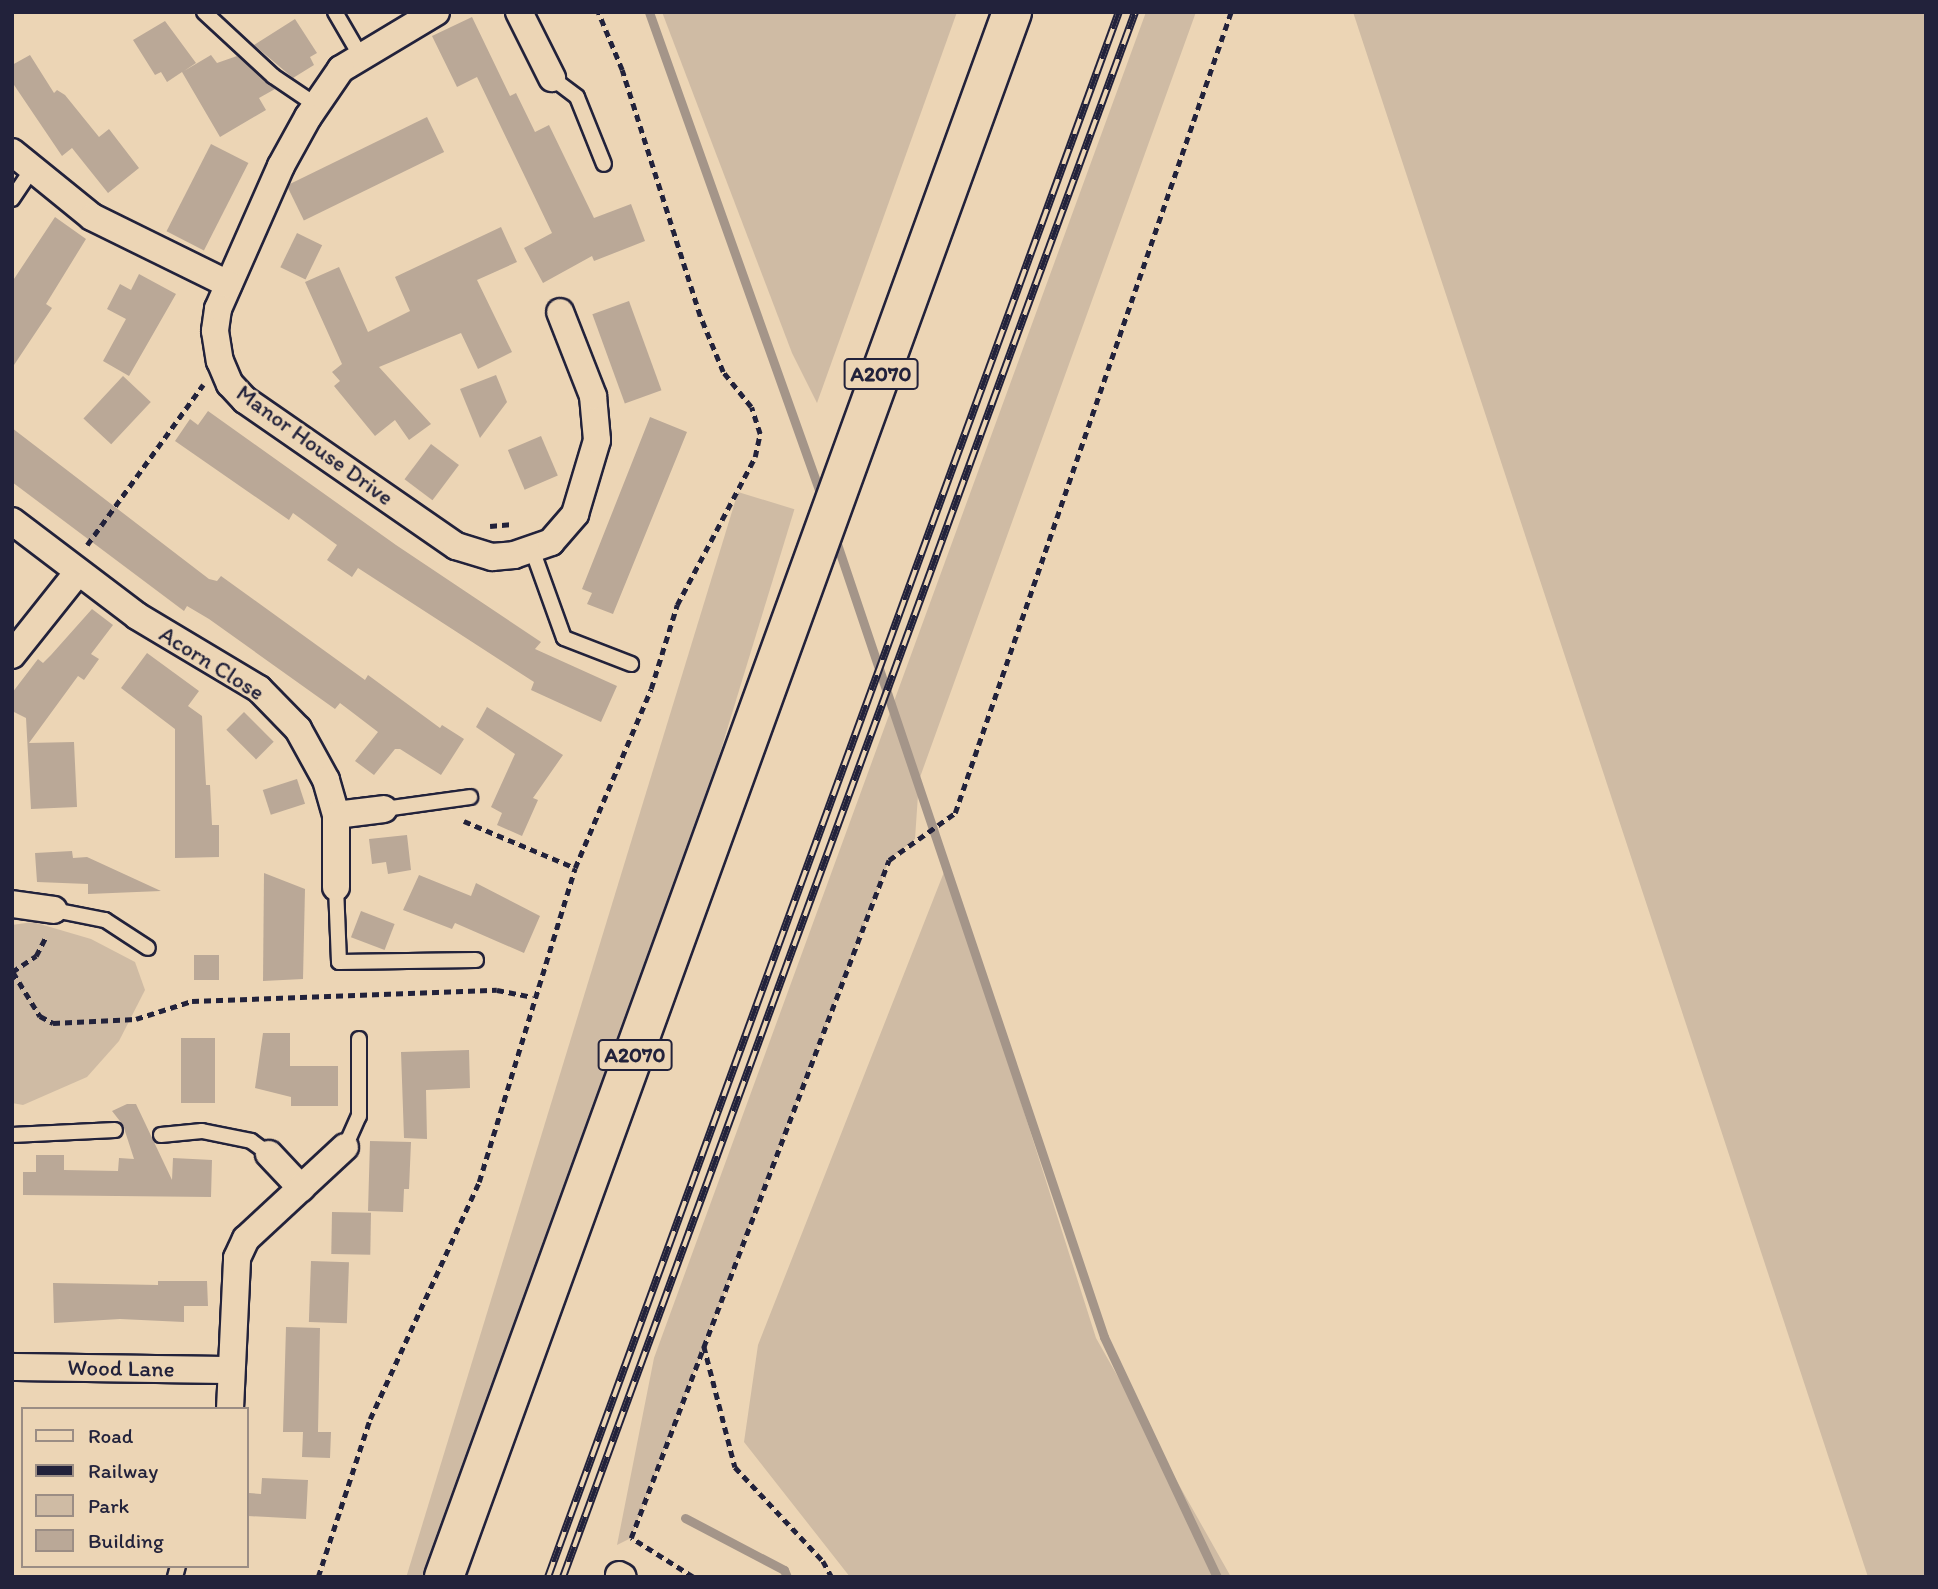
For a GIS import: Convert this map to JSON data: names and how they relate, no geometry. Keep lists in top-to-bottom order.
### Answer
{
  "streets": {
    "highway": ["A2070"],
    "street": ["Manor House Drive", "Acorn Close", "Wood Lane"]
  },
  "legend": [
    "Road",
    "Railway",
    "Park",
    "Building"
  ]
}
